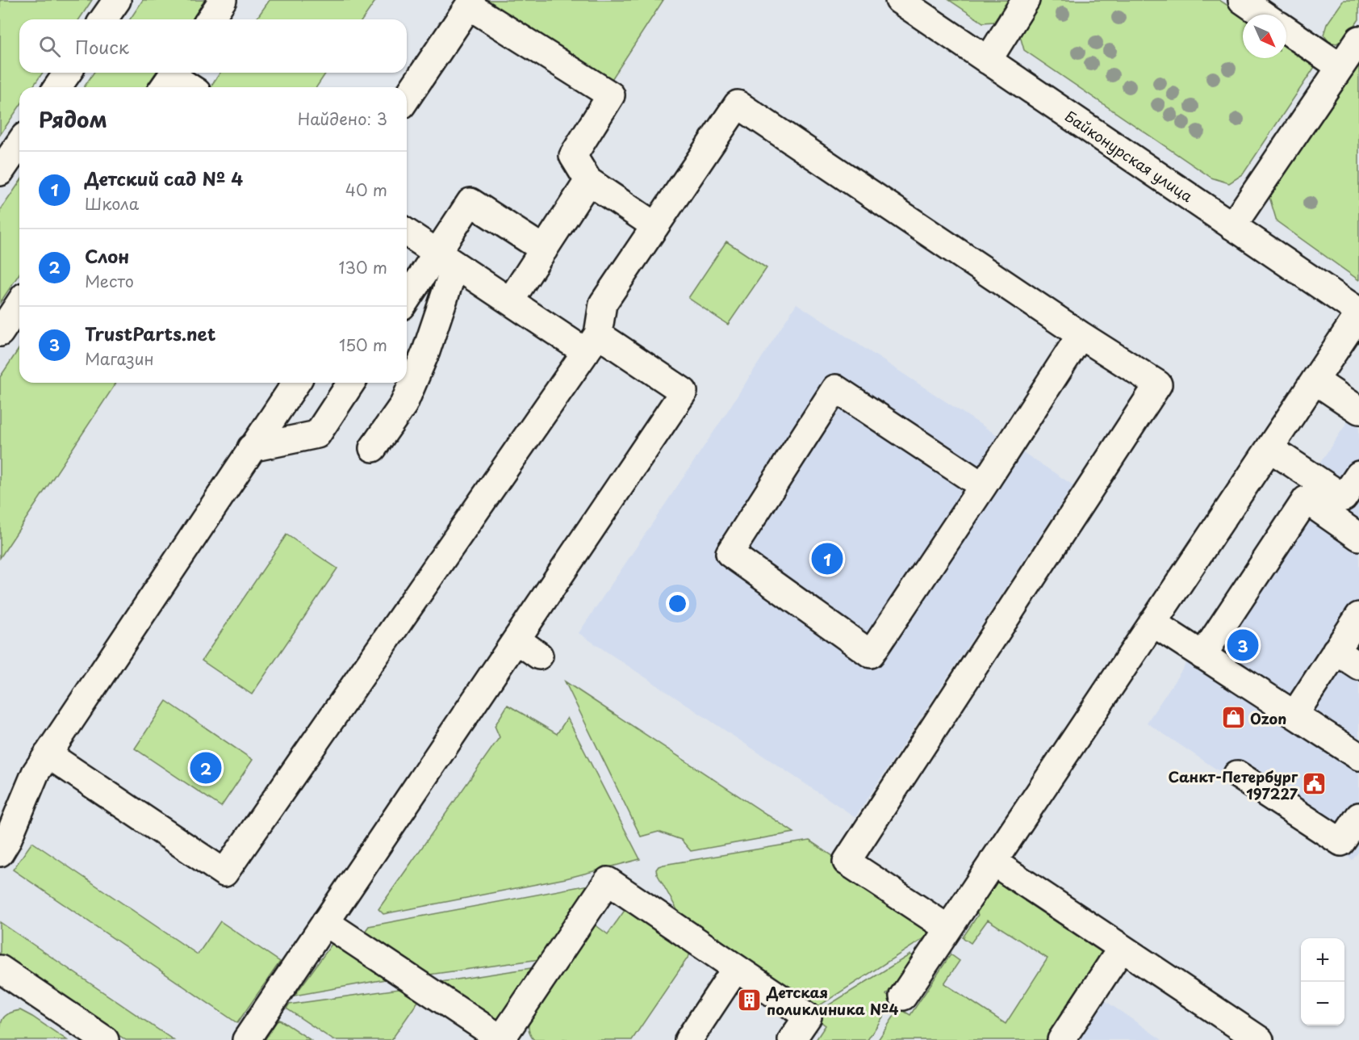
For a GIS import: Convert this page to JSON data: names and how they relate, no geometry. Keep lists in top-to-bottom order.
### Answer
{
  "streets": {
    "street": ["Байконурская улица"]
  },
  "places": {
    "shop": ["Ozon"],
    "public building": ["Санкт-Петербург 197227"],
    "building": ["Детская поликлиника №4"]
  },
  "north": "bottom right",
  "page": {
    "search": "Поиск",
    "heading": ["Рядом", "Найдено: 3"],
    "list": [
      {
        "mark": "1",
        "name": "Детский сад № 4",
        "note": "Школа",
        "value": "40 m"
      },
      {
        "mark": "2",
        "name": "Слон",
        "note": "Место",
        "value": "130 m"
      },
      {
        "mark": "3",
        "name": "TrustParts.net",
        "note": "Магазин",
        "value": "150 m"
      }
    ],
    "pins": ["1", "3", "2"],
    "map_buttons": ["+", "−"]
  }
}
